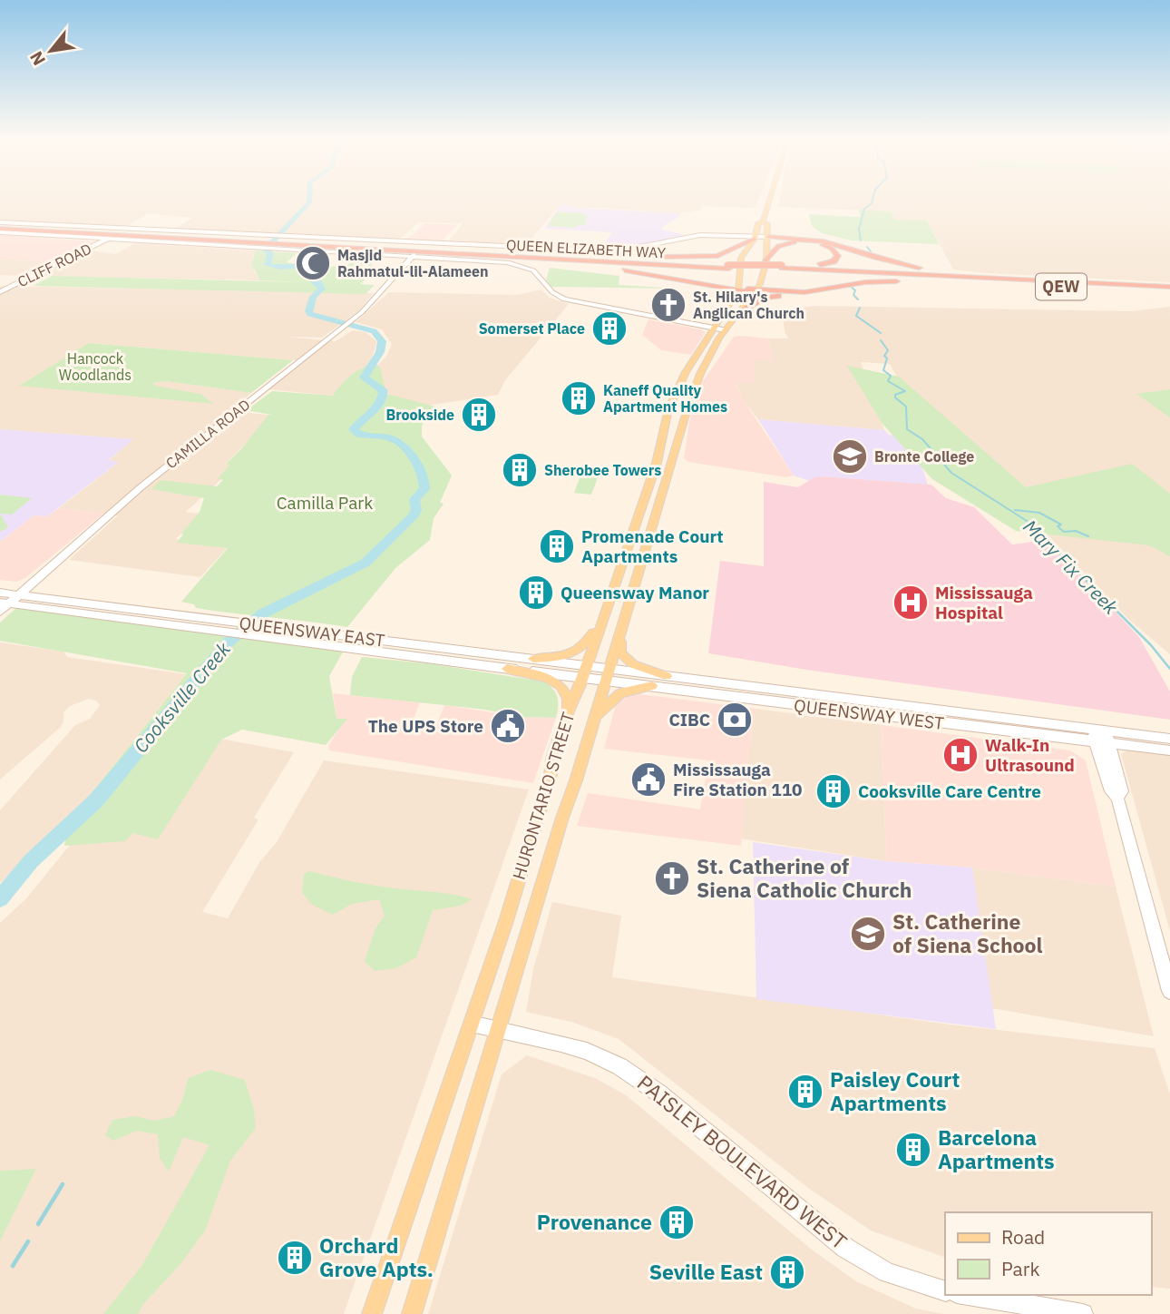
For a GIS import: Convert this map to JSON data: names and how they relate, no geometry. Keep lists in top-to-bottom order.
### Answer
{
  "streets": {
    "highway": ["QUEEN ELIZABETH WAY", "QEW"],
    "main road": ["QUEENSWAY EAST", "HURONTARIO STREET"],
    "street": [
      "CLIFF ROAD",
      "CAMILLA ROAD",
      "QUEENSWAY WEST",
      "PAISLEY BOULEVARD WEST"
    ]
  },
  "crossings": [
    ["CAMILLA ROAD", "QUEENSWAY EAST"],
    ["QUEENSWAY EAST", "HURONTARIO STREET"],
    ["QUEENSWAY WEST", "HURONTARIO STREET"],
    ["HURONTARIO STREET", "PAISLEY BOULEVARD WEST"]
  ],
  "water": ["Mary Fix Creek", "Cooksville Creek"],
  "parks": ["Hancock Woodlands", "Camilla Park"],
  "places": {
    "mosque": ["Masjid Rahmatul-lil-Alameen"],
    "church": ["St. Hilary's Anglican Church", "St. Catherine of Siena Catholic Church"],
    "building": [
      "Somerset Place",
      "Kaneff Quality Apartment Homes",
      "Brookside",
      "Sherobee Towers",
      "Promenade Court Apartments",
      "Queensway Manor",
      "Cooksville Care Centre",
      "Paisley Court Apartments",
      "Barcelona Apartments",
      "Provenance",
      "Orchard Grove Apts.",
      "Seville East"
    ],
    "school or university": ["Bronte College", "St. Catherine of Siena School"],
    "hospital": ["Mississauga Hospital", "Walk-In Ultrasound"],
    "bank": ["CIBC"],
    "public building": ["The UPS Store", "Mississauga Fire Station 110"]
  },
  "legend": ["Road", "Park"],
  "north": "bottom left"
}
